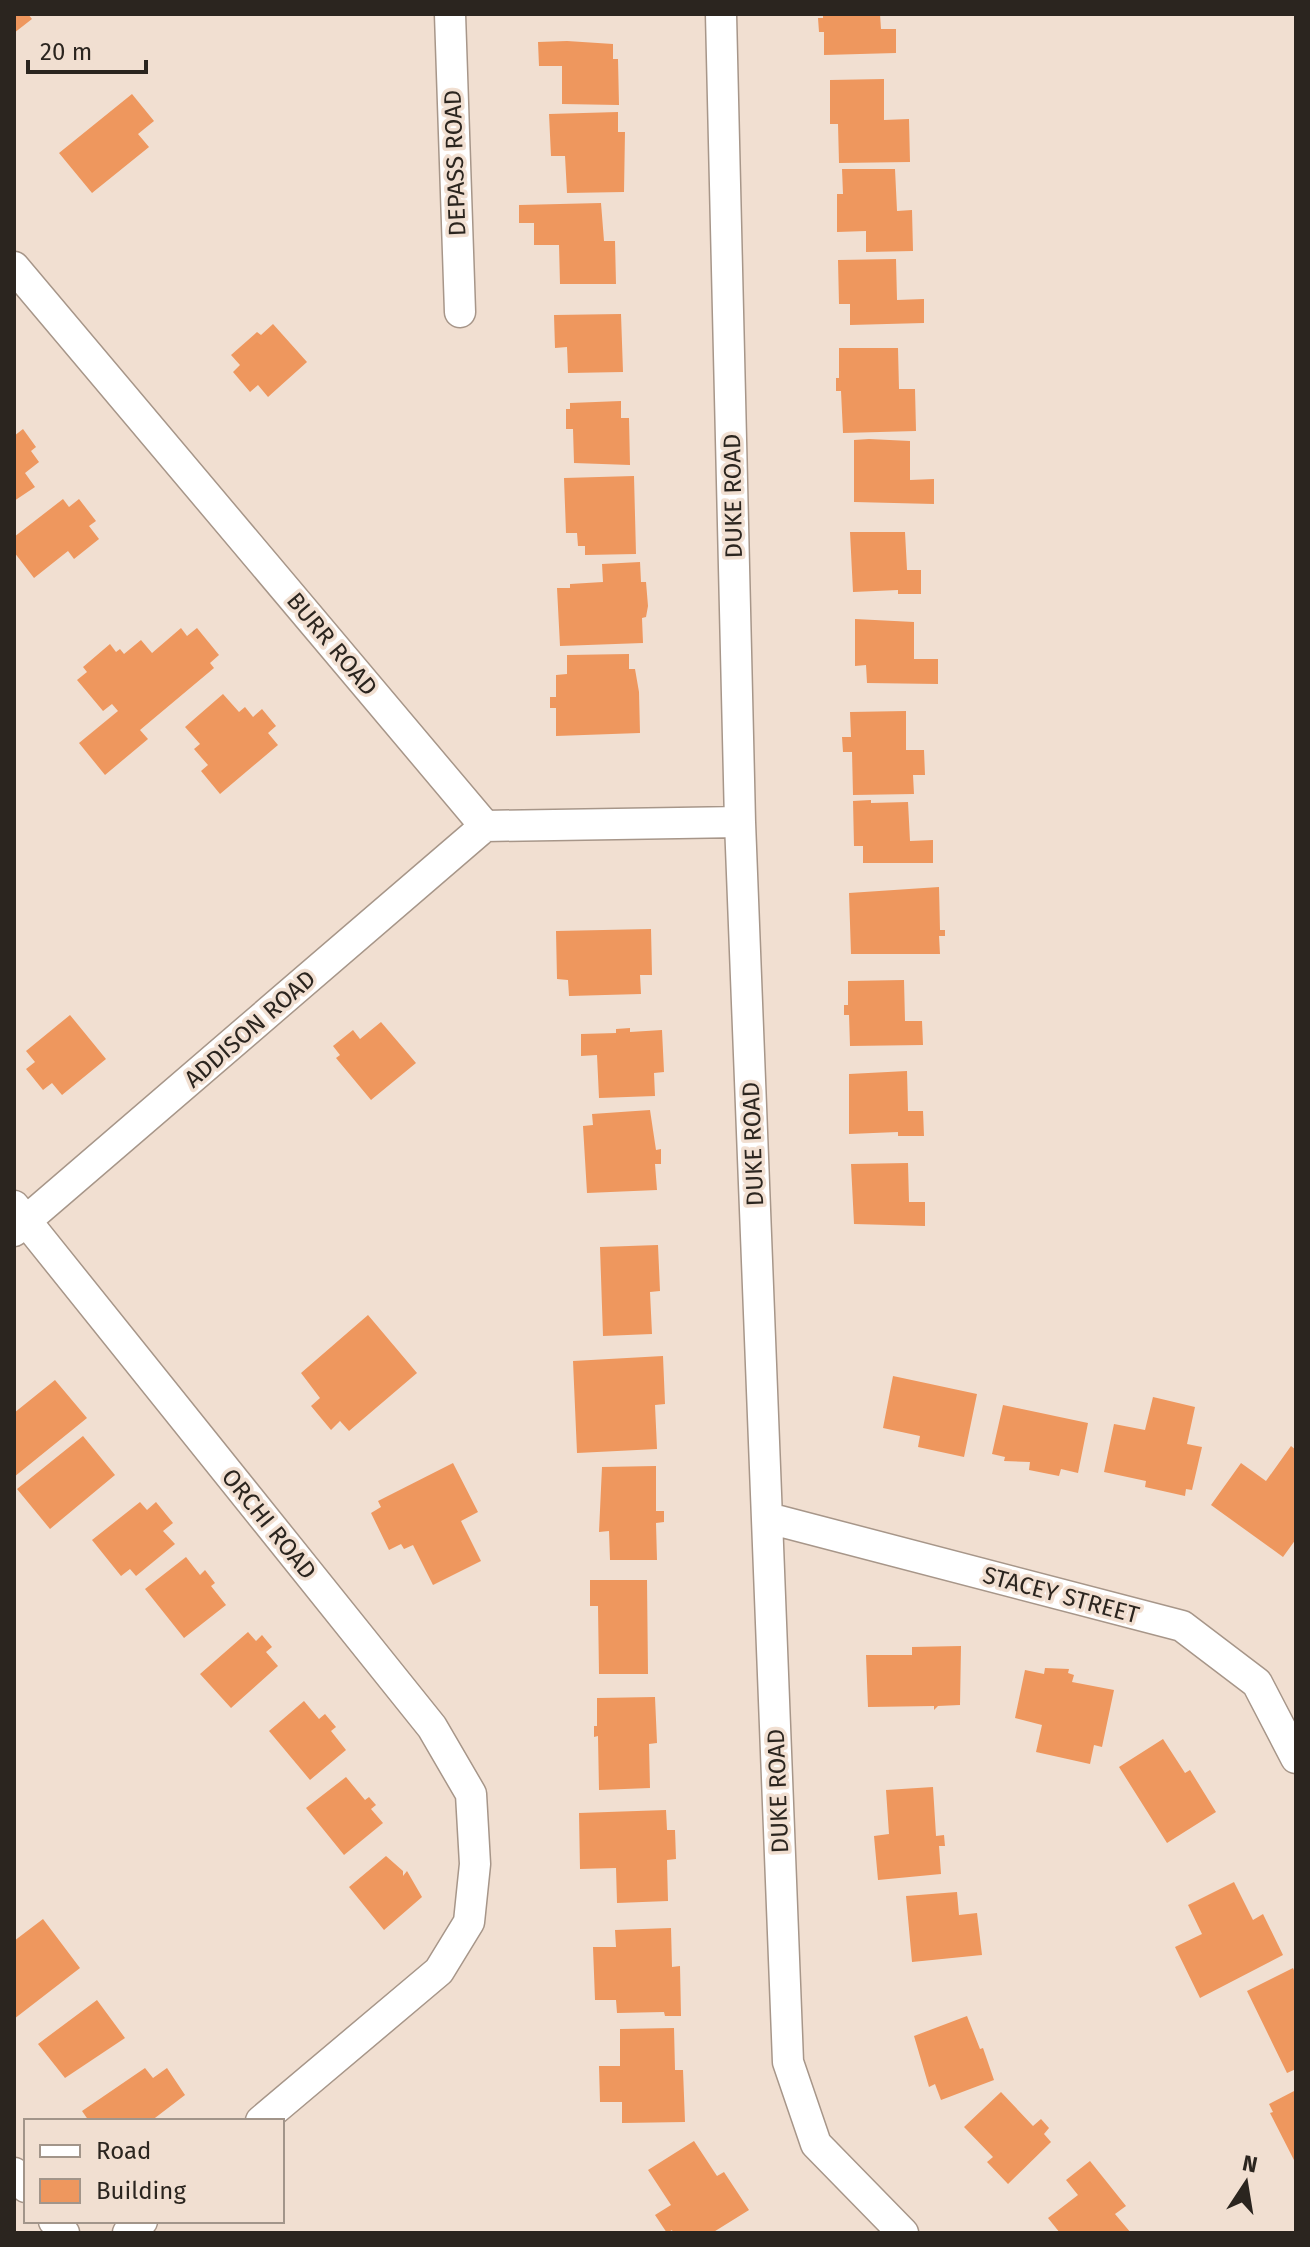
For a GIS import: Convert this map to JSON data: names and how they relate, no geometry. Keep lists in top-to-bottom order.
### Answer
{
  "streets": {
    "street": [
      "DEPASS ROAD",
      "DUKE ROAD",
      "BURR ROAD",
      "ADDISON ROAD",
      "ORCHI ROAD",
      "STACEY STREET"
    ]
  },
  "crossings": [
    ["DUKE ROAD", "STACEY STREET"],
    ["BURR ROAD", "ADDISON ROAD"],
    ["ADDISON ROAD", "ORCHI ROAD"]
  ],
  "legend": ["Road", "Building"],
  "scale_bar": "20 m",
  "north": "top"
}
